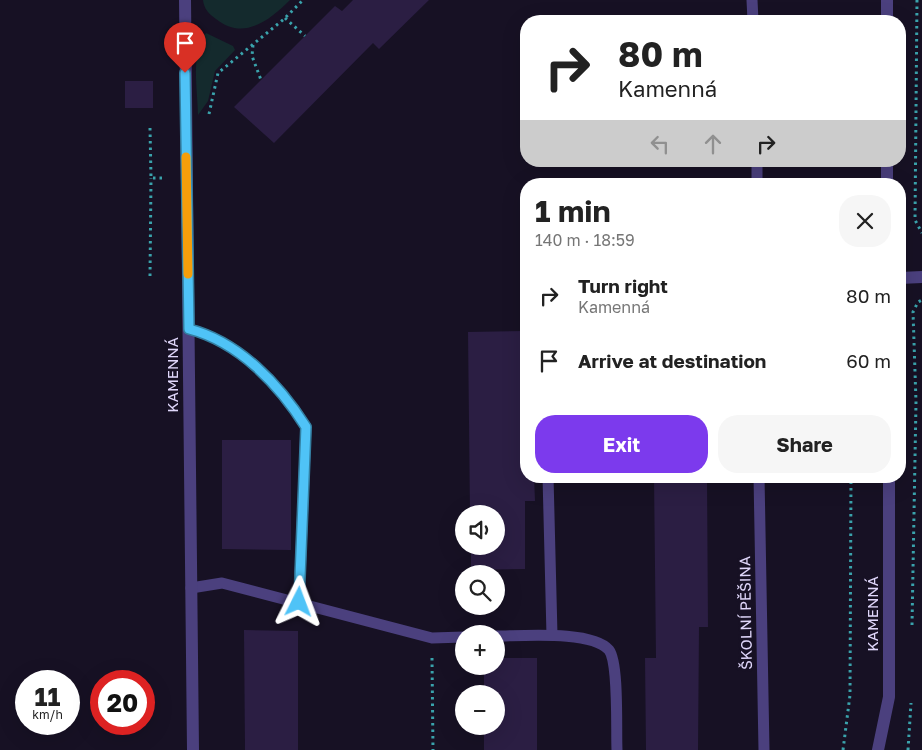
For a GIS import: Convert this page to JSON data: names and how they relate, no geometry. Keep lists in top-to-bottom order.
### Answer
{
  "streets": {
    "street": ["KAMENNÁ"],
    "lane": ["ŠKOLNÍ PĚŠINA"]
  },
  "page": {
    "turn": ["80 m", "Kamenná"],
    "heading": ["1 min", "140 m · 18:59"],
    "list": [
      {
        "name": "Turn right",
        "note": "Kamenná",
        "value": "80 m"
      },
      {
        "name": "Arrive at destination",
        "value": "60 m"
      }
    ],
    "buttons": ["Exit", "Share"],
    "map_buttons": ["+", "−"],
    "speed": "11 km/h",
    "limit": "20"
  }
}
